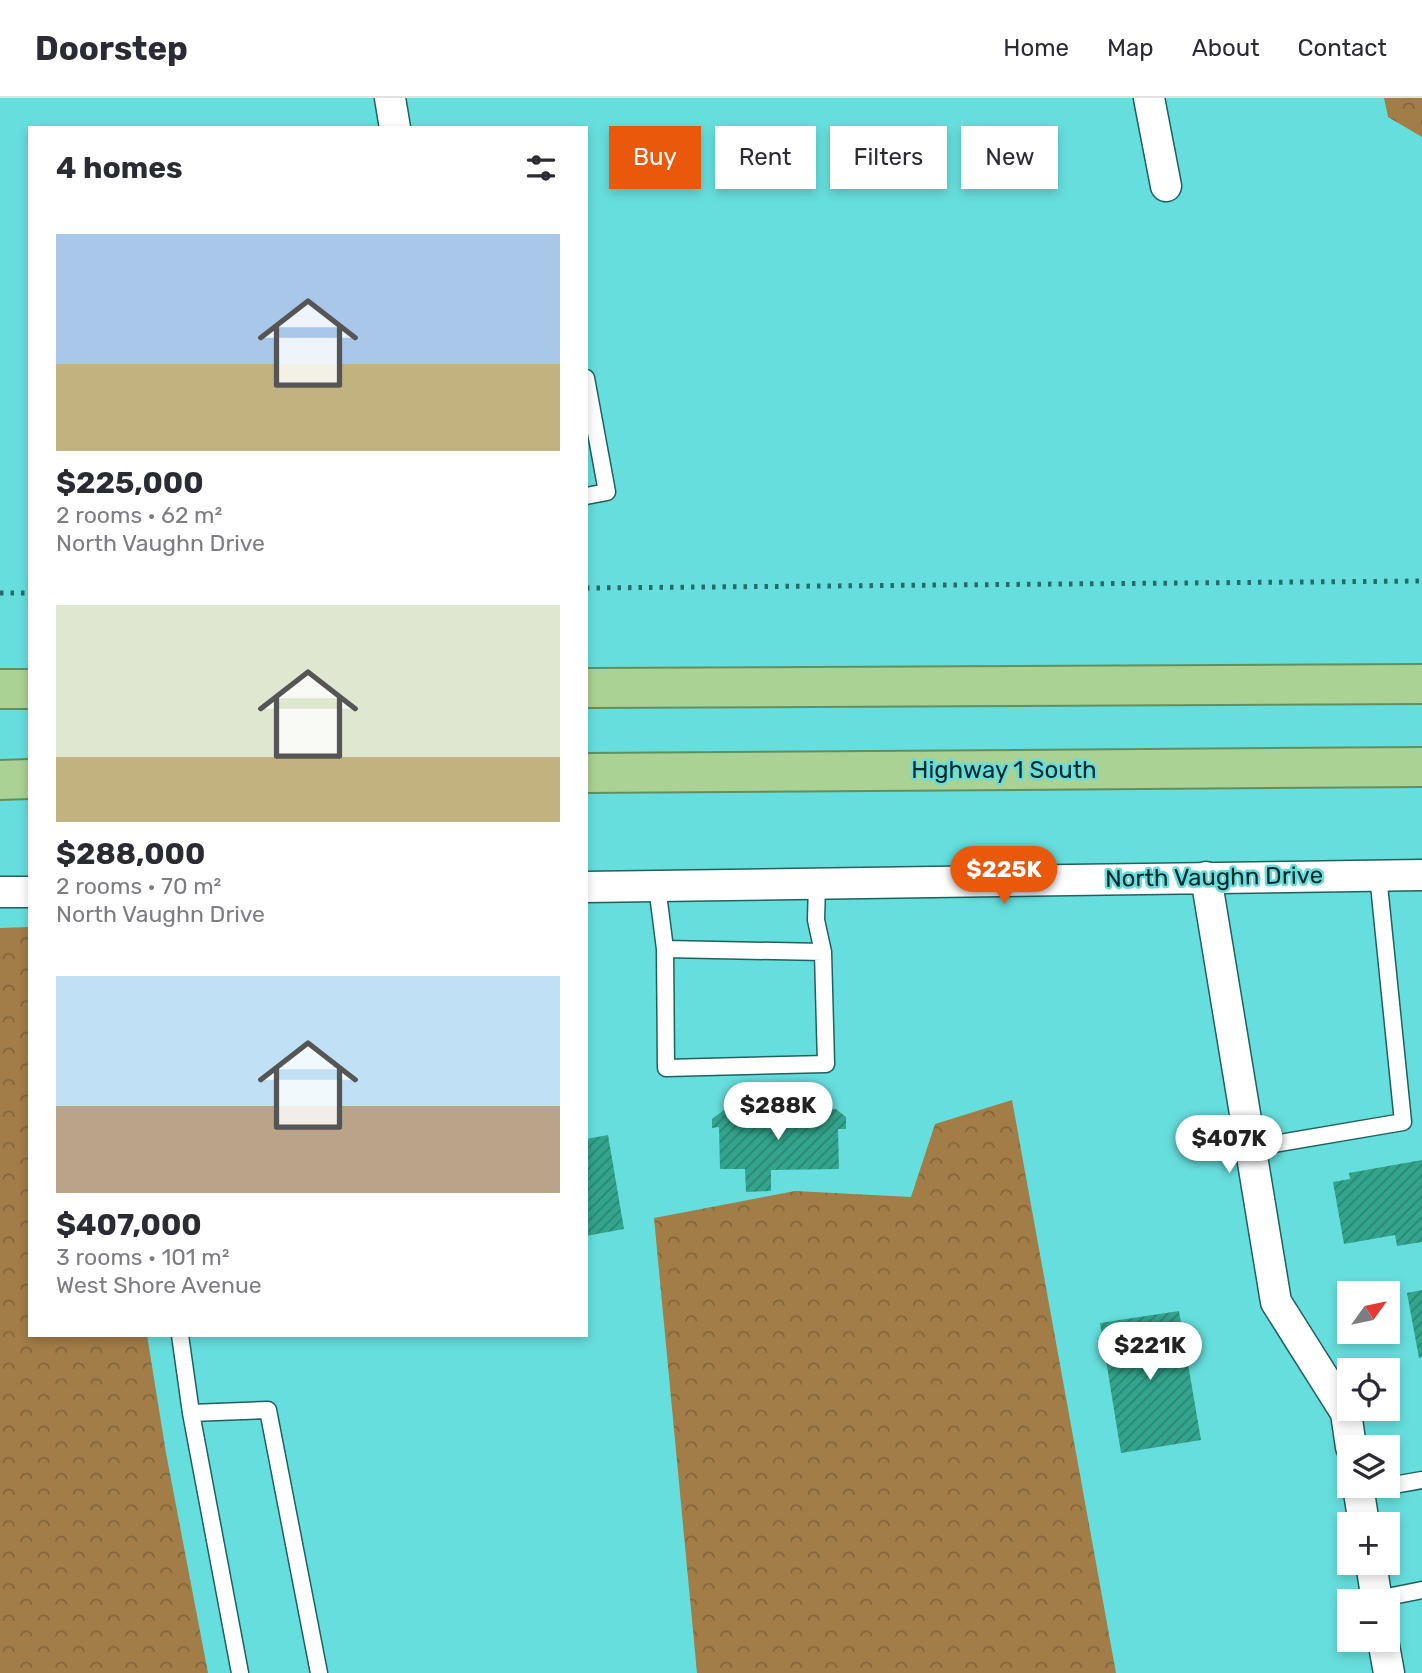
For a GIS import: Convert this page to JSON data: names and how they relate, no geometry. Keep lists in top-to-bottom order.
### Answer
{
  "streets": {
    "highway": ["Highway 1 South"],
    "street": ["North Vaughn Drive"]
  },
  "north": "top right",
  "page": {
    "header": "Doorstep",
    "nav": [
      "Home",
      "Map",
      "About",
      "Contact"
    ],
    "chip": [
      "Buy",
      "Rent",
      "Filters",
      "New"
    ],
    "heading": "4 homes",
    "list": [
      {
        "name": "$225,000",
        "note": "2 rooms · 62 m² · North Vaughn Drive"
      },
      {
        "name": "$288,000",
        "note": "2 rooms · 70 m² · North Vaughn Drive"
      },
      {
        "name": "$407,000",
        "note": "3 rooms · 101 m² · West Shore Avenue"
      }
    ],
    "price": [
      "$225K",
      "$288K",
      "$407K",
      "$221K"
    ],
    "map_buttons": ["+", "−"]
  }
}
